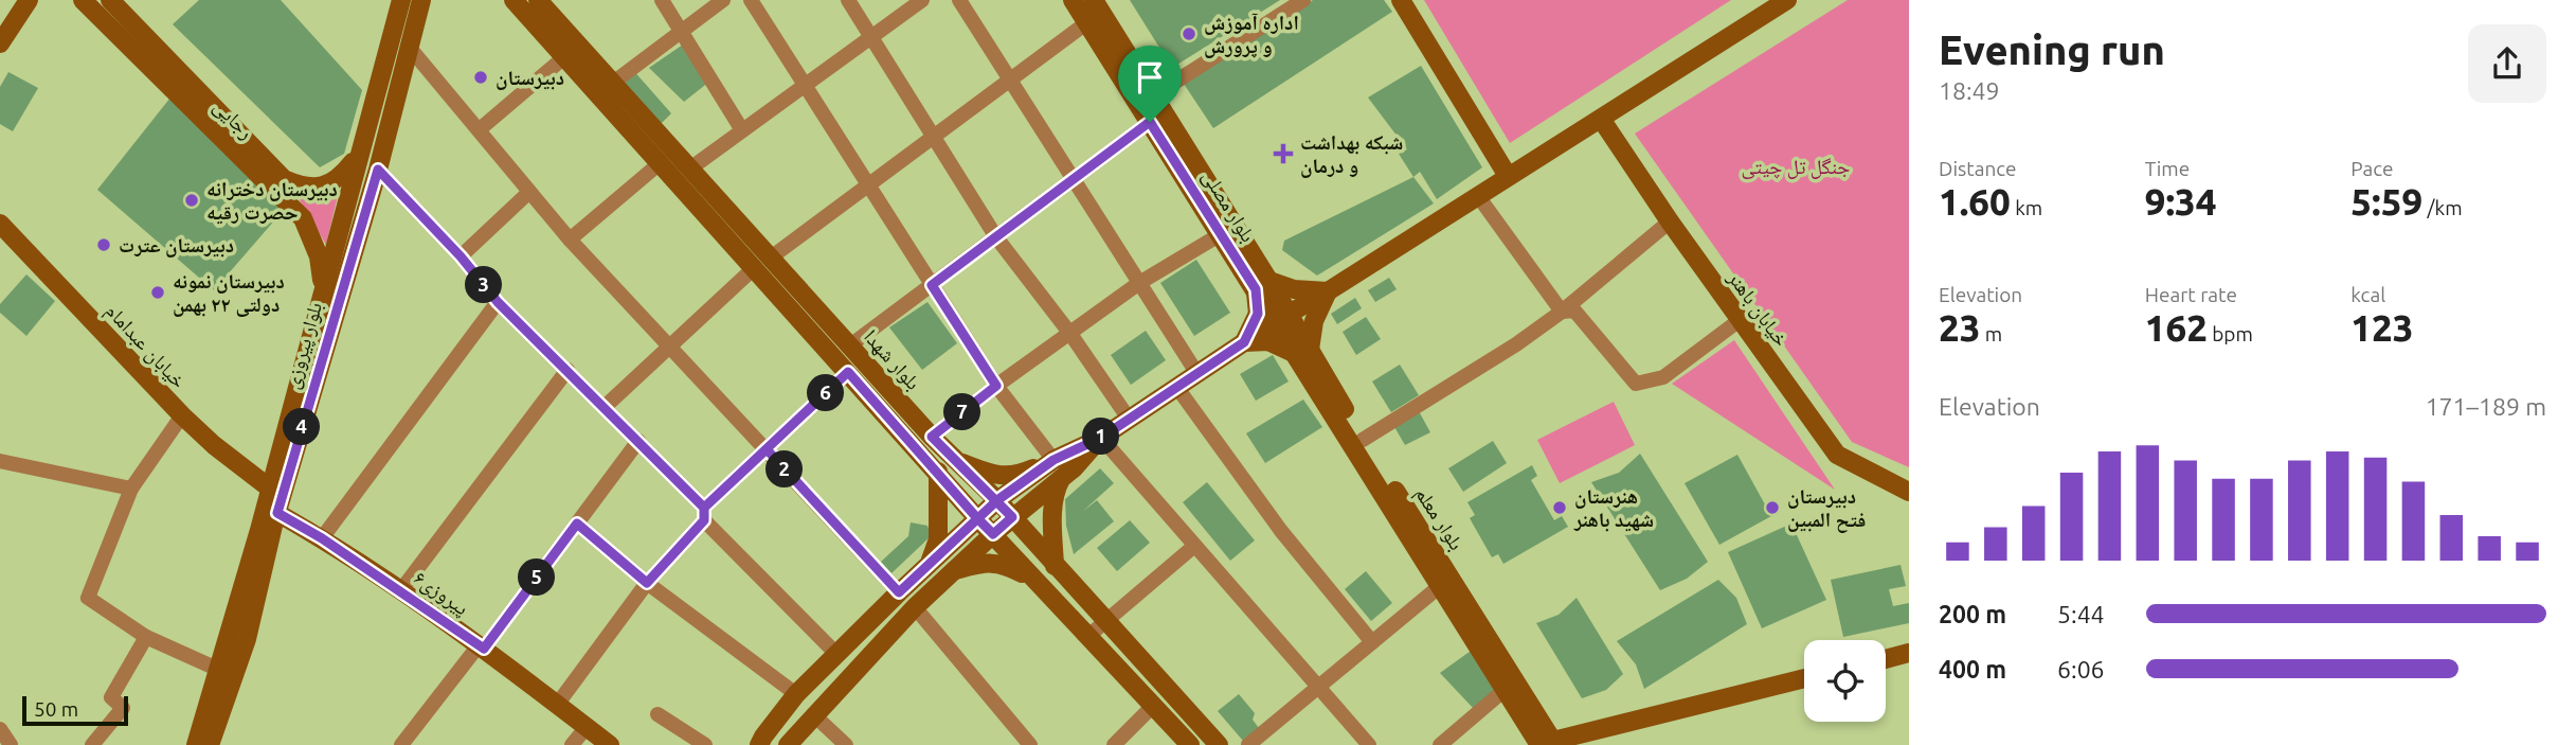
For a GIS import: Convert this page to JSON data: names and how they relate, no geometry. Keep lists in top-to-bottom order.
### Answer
{
  "streets": {
    "main road": [
      "رجایی",
      "بلوار مصلی",
      "خیابان باهنر",
      "خیابان عبدامام",
      "بلوار پیروزی",
      "بلوار شهدا",
      "بلوار معلم",
      "پیروزی۶"
    ]
  },
  "crossings": [
    ["رجایی", "بلوار پیروزی"],
    ["بلوار مصلی", "بلوار معلم"],
    ["خیابان عبدامام", "بلوار پیروزی"],
    ["بلوار پیروزی", "پیروزی۶"]
  ],
  "parks": ["جنگل تل چیتی"],
  "places": {
    "other": [
      "اداره آموزش و پرورش",
      "دبیرستان",
      "دبیرستان دخترانه حصرت رقیه",
      "دبیرستان عترت",
      "دبیرستان نمونه دولتی ۲۲ بهمن",
      "هنرستان شهید باهنر",
      "دبیرستان فتح المبین"
    ],
    "health": ["شبکه بهداشت و درمان"]
  },
  "scale_bar": "50 m",
  "page": {
    "heading": ["Evening run", "18:49"],
    "stats": [
      ["Distance", "1.60 km"],
      ["Time", "9:34"],
      ["Pace", "5:59 /km"],
      ["Elevation", "23 m"],
      ["Heart rate", "162 bpm"],
      ["kcal", "123"]
    ],
    "pins": [
      "3",
      "6",
      "7",
      "4",
      "1",
      "2",
      "5"
    ],
    "chart": ["Elevation", "171–189 m"],
    "list": [
      {
        "name": "200 m",
        "note": "5:44"
      },
      {
        "name": "400 m",
        "note": "6:06"
      }
    ],
    "scale": "50 m"
  }
}
